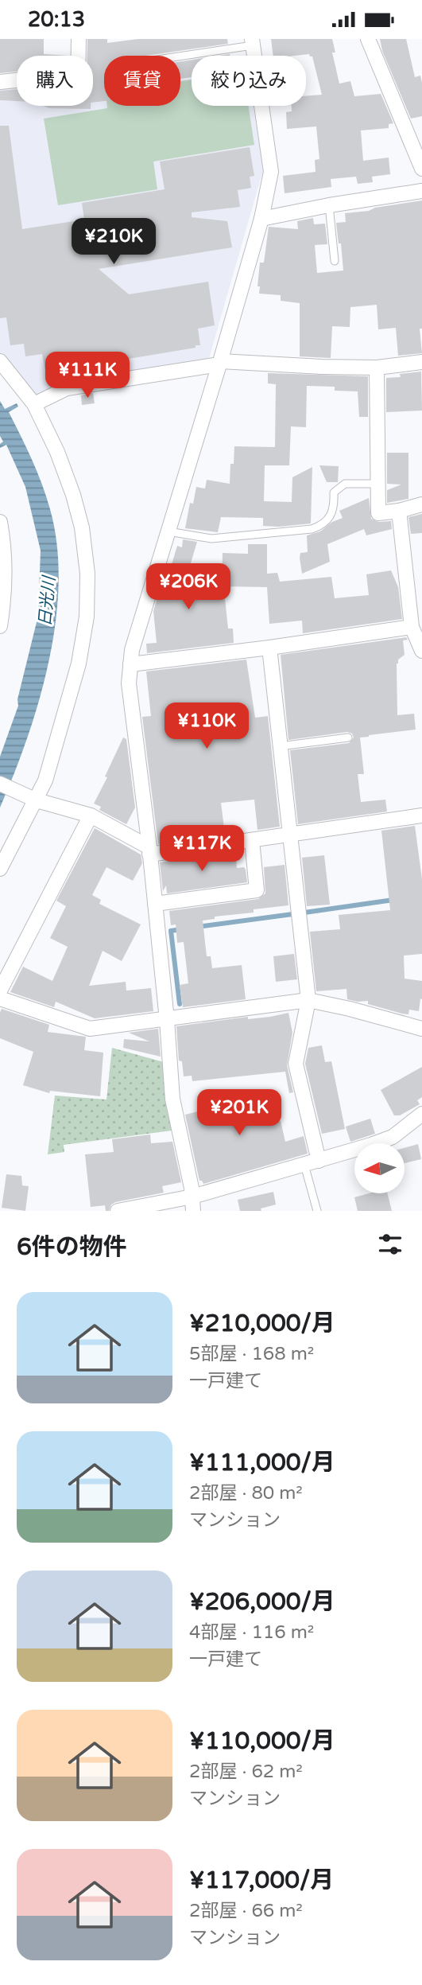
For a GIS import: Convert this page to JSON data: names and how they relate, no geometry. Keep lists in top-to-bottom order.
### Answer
{
  "water": ["日光川"],
  "north": "left",
  "page": {
    "status": "20:13",
    "chip": ["購入", "賃貸", "絞り込み"],
    "price": [
      "¥210K",
      "¥111K",
      "¥206K",
      "¥110K",
      "¥117K",
      "¥201K"
    ],
    "heading": "6件の物件",
    "list": [
      {
        "name": "¥210,000/月",
        "note": "5部屋 · 168 m² · 一戸建て"
      },
      {
        "name": "¥111,000/月",
        "note": "2部屋 · 80 m² · マンション"
      },
      {
        "name": "¥206,000/月",
        "note": "4部屋 · 116 m² · 一戸建て"
      },
      {
        "name": "¥110,000/月",
        "note": "2部屋 · 62 m² · マンション"
      },
      {
        "name": "¥117,000/月",
        "note": "2部屋 · 66 m² · マンション"
      }
    ]
  }
}
